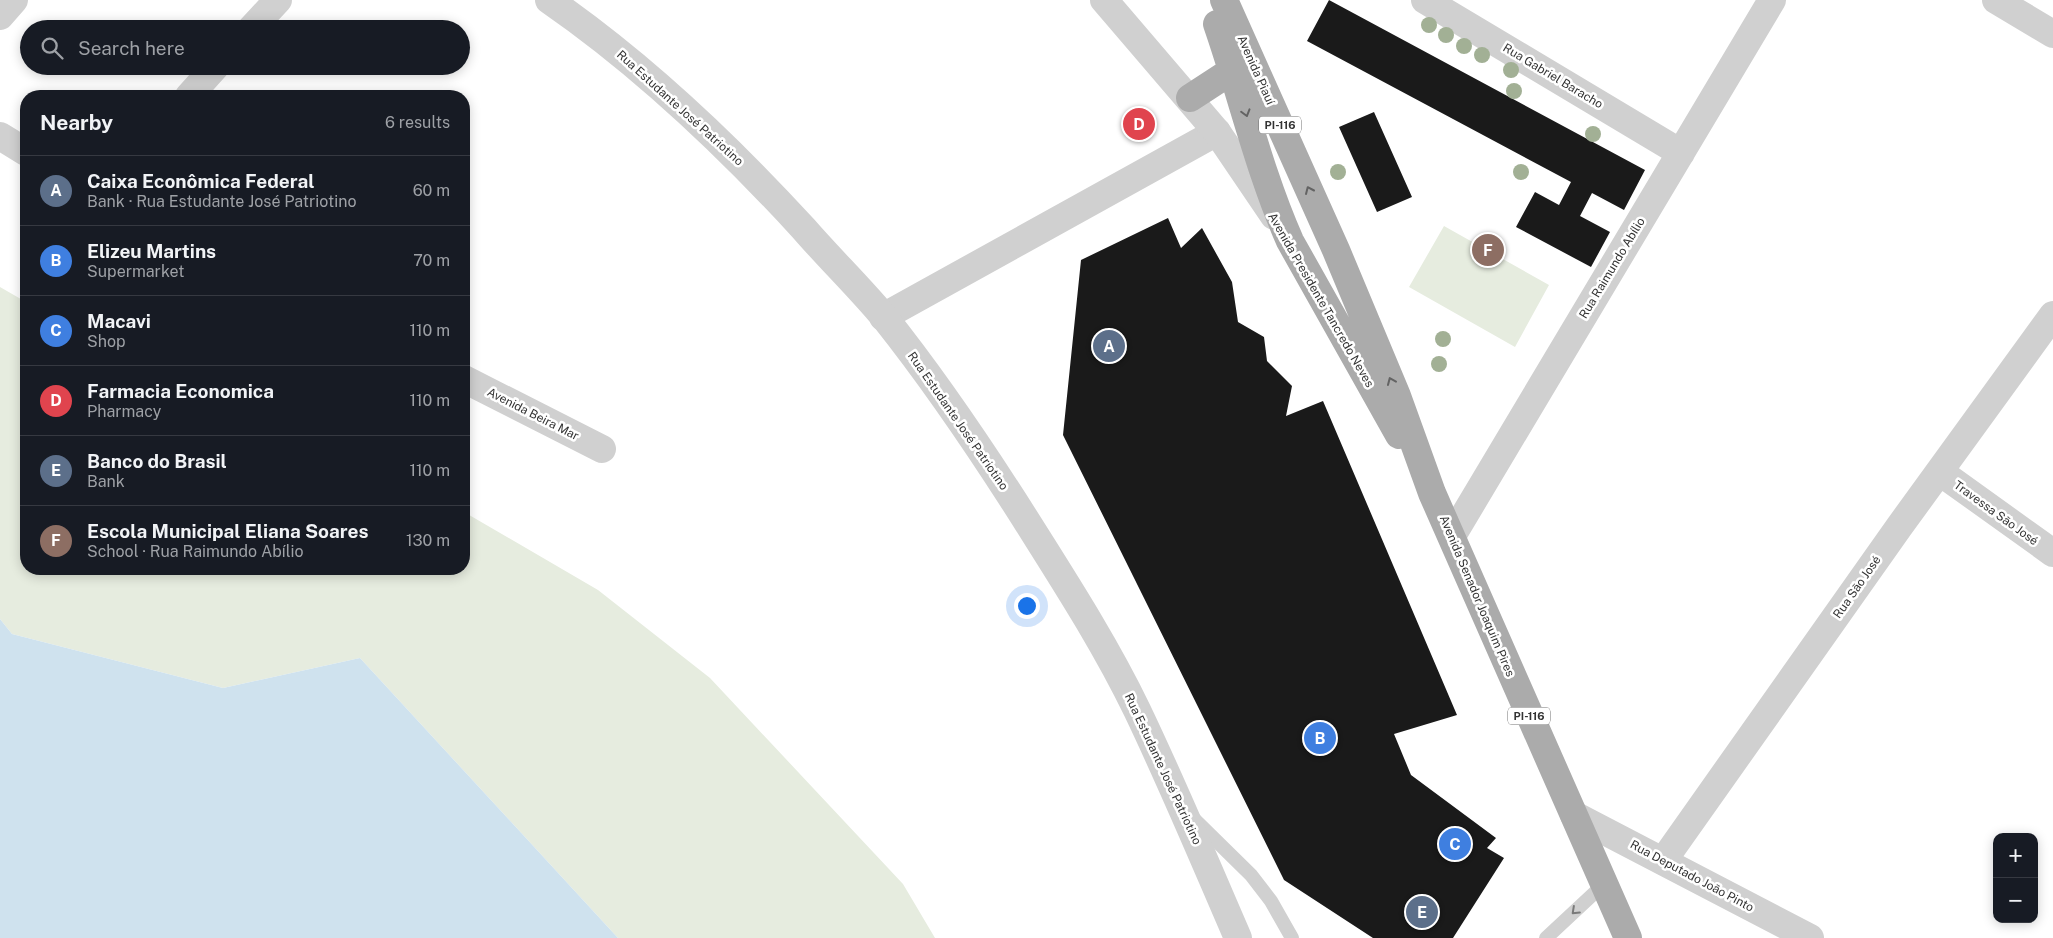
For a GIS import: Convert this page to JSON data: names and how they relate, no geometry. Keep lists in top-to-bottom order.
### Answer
{
  "streets": {
    "main road": [
      "Avenida Piauí",
      "PI-116",
      "Avenida Presidente Tancredo Neves",
      "Avenida Senador Joaquim Pires"
    ],
    "street": [
      "Rua Gabriel Baracho",
      "Rua Estudante José Patriotino",
      "Rua Raimundo Abílio",
      "Avenida Beira Mar",
      "Travessa São José",
      "Rua São José",
      "Rua Deputado João Pinto"
    ]
  },
  "crossings": [
    ["Avenida Piauí", "PI-116"],
    ["Avenida Piauí", "Avenida Presidente Tancredo Neves"],
    ["Avenida Piauí", "Avenida Senador Joaquim Pires"],
    ["Rua Gabriel Baracho", "Rua Raimundo Abílio"],
    ["PI-116", "Avenida Presidente Tancredo Neves"],
    ["PI-116", "Avenida Senador Joaquim Pires"],
    ["Rua Raimundo Abílio", "Avenida Senador Joaquim Pires"],
    ["Avenida Presidente Tancredo Neves", "Avenida Senador Joaquim Pires"],
    ["Travessa São José", "Rua São José"],
    ["Rua São José", "Rua Deputado João Pinto"],
    ["Avenida Senador Joaquim Pires", "Rua Deputado João Pinto"]
  ],
  "page": {
    "search": "Search here",
    "heading": ["Nearby", "6 results"],
    "pins": [
      "D",
      "F",
      "A",
      "B",
      "C",
      "E"
    ],
    "list": [
      {
        "mark": "A",
        "name": "Caixa Econômica Federal",
        "note": "Bank · Rua Estudante José Patriotino",
        "value": "60 m"
      },
      {
        "mark": "B",
        "name": "Elizeu Martins",
        "note": "Supermarket",
        "value": "70 m"
      },
      {
        "mark": "C",
        "name": "Macavi",
        "note": "Shop",
        "value": "110 m"
      },
      {
        "mark": "D",
        "name": "Farmacia Economica",
        "note": "Pharmacy",
        "value": "110 m"
      },
      {
        "mark": "E",
        "name": "Banco do Brasil",
        "note": "Bank",
        "value": "110 m"
      },
      {
        "mark": "F",
        "name": "Escola Municipal Eliana Soares",
        "note": "School · Rua Raimundo Abílio",
        "value": "130 m"
      }
    ],
    "map_buttons": ["+", "−"]
  }
}
